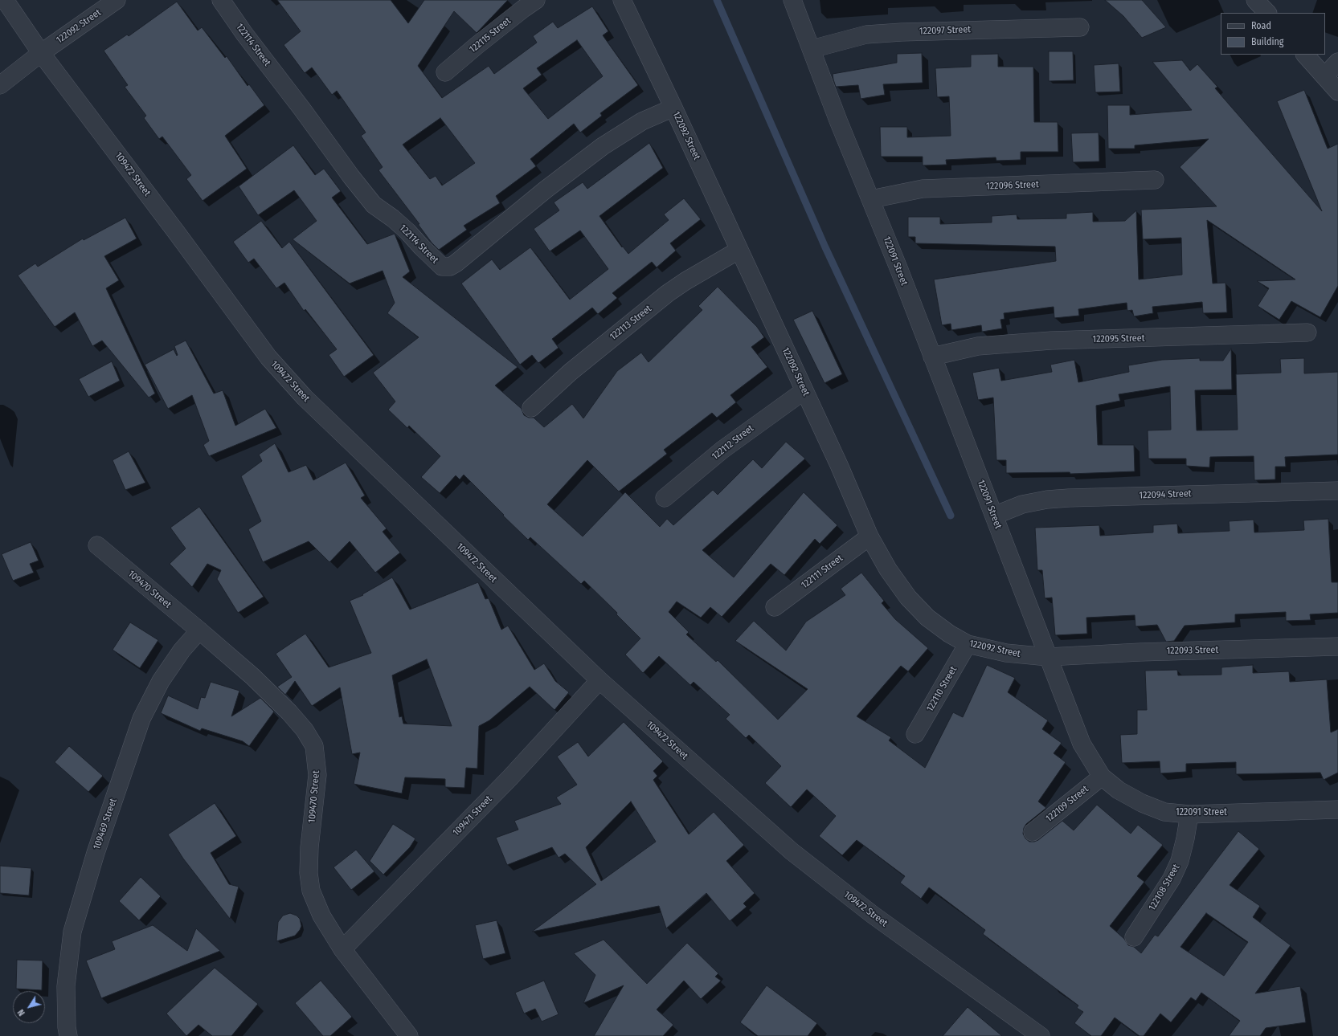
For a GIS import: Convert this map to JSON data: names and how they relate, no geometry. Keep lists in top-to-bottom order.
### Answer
{
  "streets": {
    "street": [
      "122092 Street",
      "122097 Street",
      "122115 Street",
      "122114 Street",
      "109472 Street",
      "122096 Street",
      "122091 Street",
      "122113 Street",
      "122095 Street",
      "122112 Street",
      "122094 Street",
      "122111 Street",
      "109470 Street",
      "122093 Street",
      "122110 Street",
      "122109 Street",
      "109471 Street",
      "109469 Street",
      "122108 Street"
    ]
  },
  "crossings": [
    ["122092 Street", "122114 Street"],
    ["122092 Street", "109472 Street"],
    ["122092 Street", "122091 Street"],
    ["122092 Street", "122113 Street"],
    ["122092 Street", "122112 Street"],
    ["122092 Street", "122111 Street"],
    ["122092 Street", "122093 Street"],
    ["122092 Street", "122110 Street"],
    ["122097 Street", "122091 Street"],
    ["109472 Street", "109471 Street"],
    ["122096 Street", "122091 Street"],
    ["122091 Street", "122095 Street"],
    ["122091 Street", "122094 Street"],
    ["122091 Street", "122093 Street"],
    ["122091 Street", "122109 Street"],
    ["122091 Street", "122108 Street"],
    ["109470 Street", "109471 Street"],
    ["109470 Street", "109469 Street"]
  ],
  "legend": ["Road", "Building"],
  "north": "bottom left"
}
